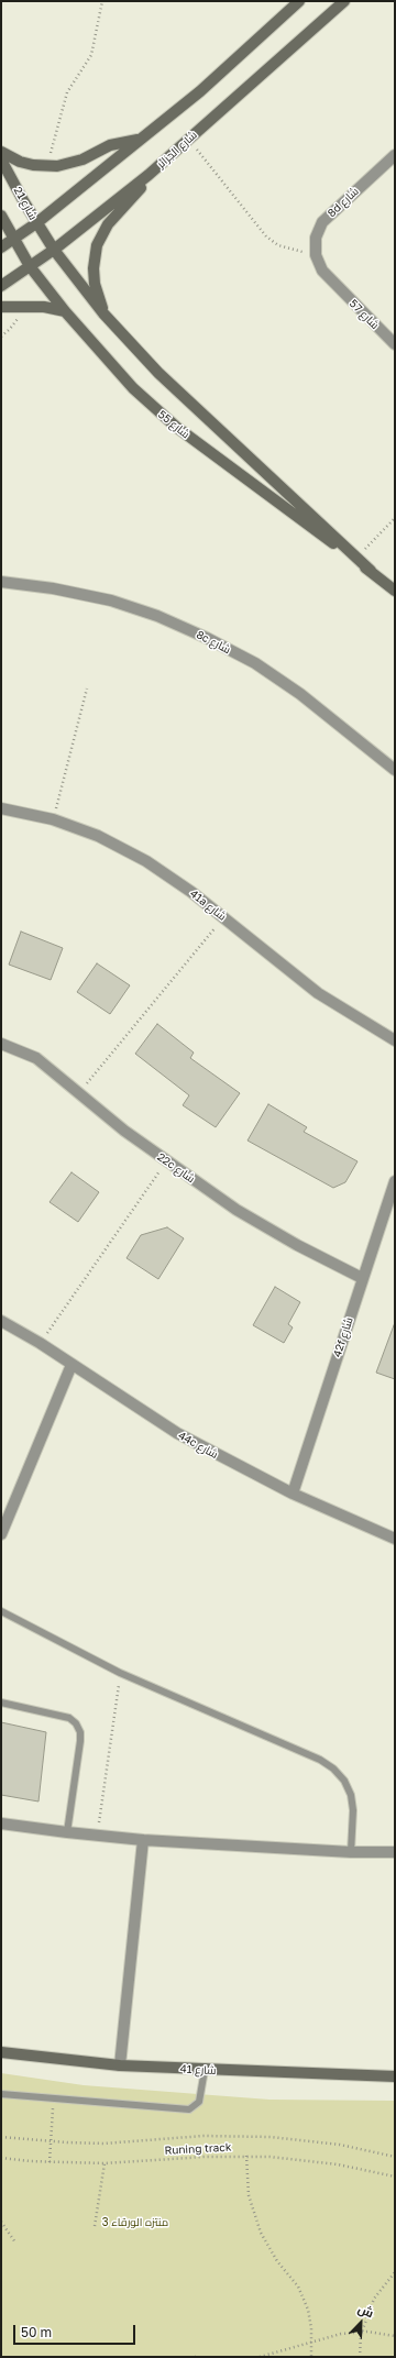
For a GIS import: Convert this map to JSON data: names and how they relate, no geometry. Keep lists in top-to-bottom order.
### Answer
{
  "streets": {
    "street": [
      "شارع الجزائر",
      "8d شارع",
      "شارع 21",
      "شارع 57",
      "شارع 55",
      "8c شارع",
      "41a شارع",
      "22c شارع",
      "42f شارع",
      "44c شارع",
      "شارع 41"
    ],
    "path": ["Runing track"]
  },
  "crossings": [
    ["شارع الجزائر", "شارع 55"],
    ["8d شارع", "شارع 57"],
    ["شارع 21", "شارع 55"],
    ["22c شارع", "42f شارع"],
    ["42f شارع", "44c شارع"]
  ],
  "parks": ["منتزه الورقاء 3"],
  "scale_bar": "50 m",
  "north": "top right"
}
